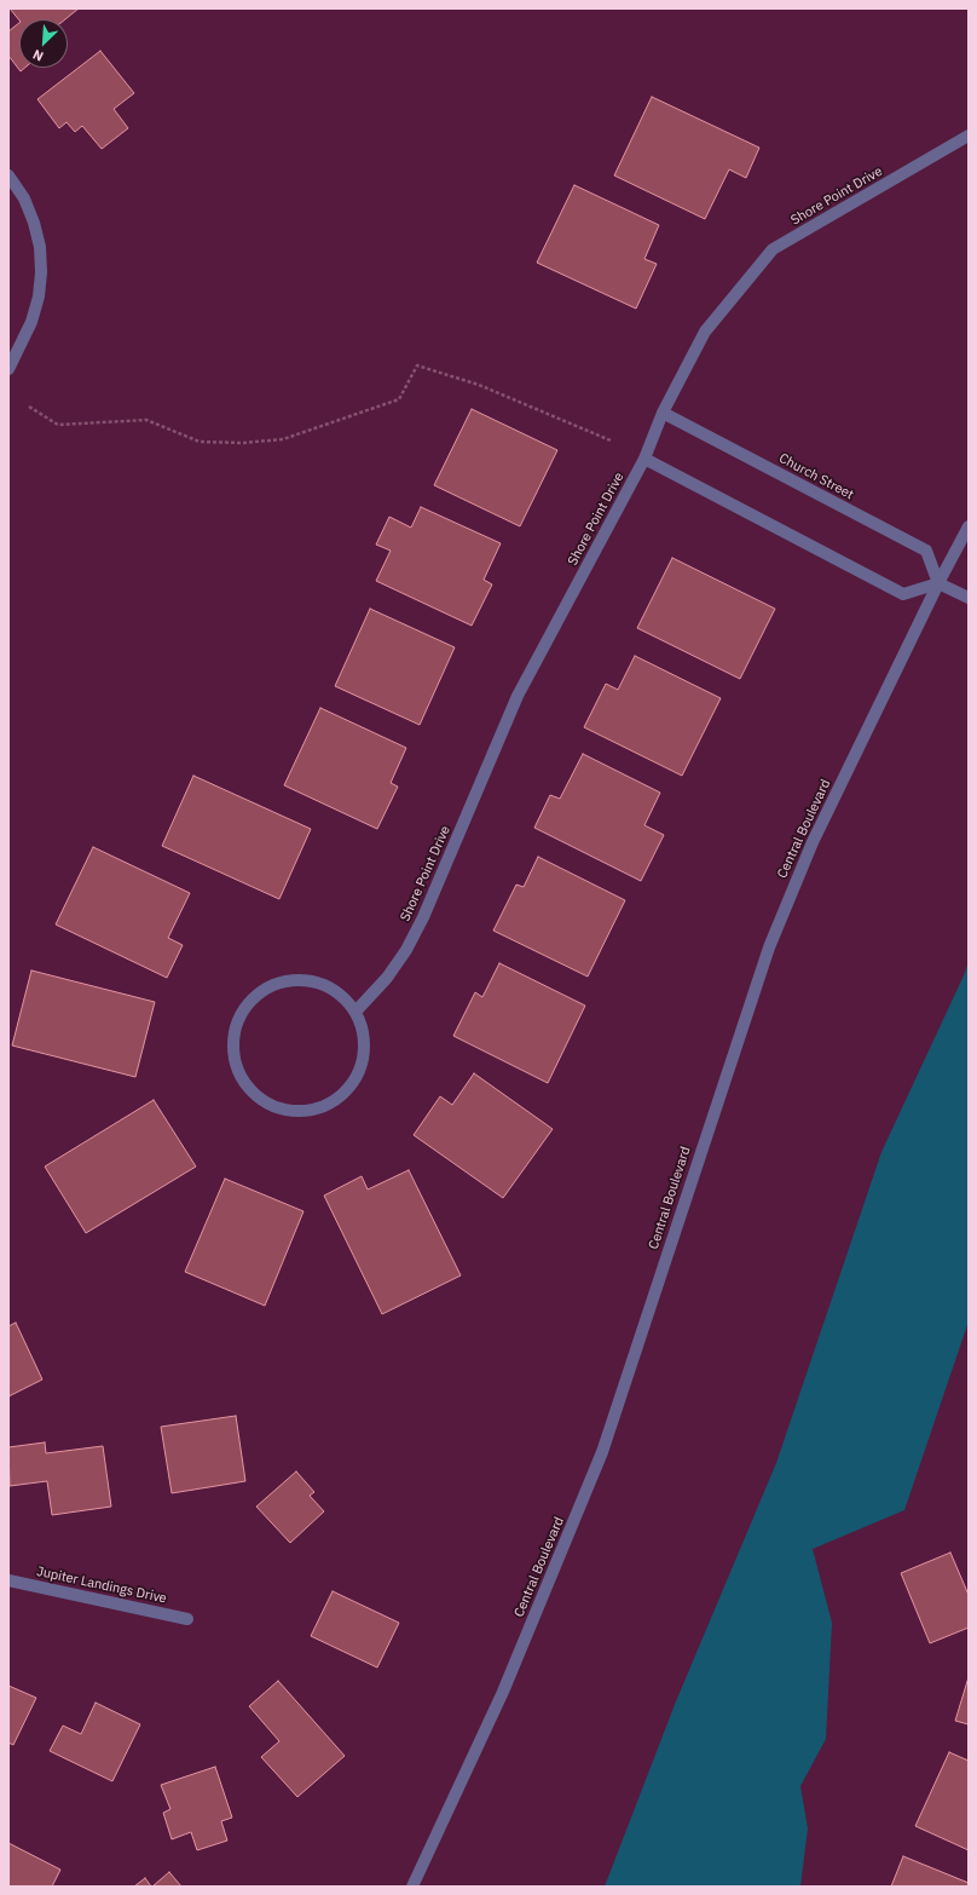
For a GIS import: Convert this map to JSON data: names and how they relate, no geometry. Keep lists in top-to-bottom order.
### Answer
{
  "streets": {
    "street": [
      "Shore Point Drive",
      "Church Street",
      "Central Boulevard",
      "Jupiter Landings Drive"
    ]
  },
  "crossings": [
    ["Shore Point Drive", "Church Street"],
    ["Church Street", "Central Boulevard"]
  ],
  "north": "bottom left"
}
